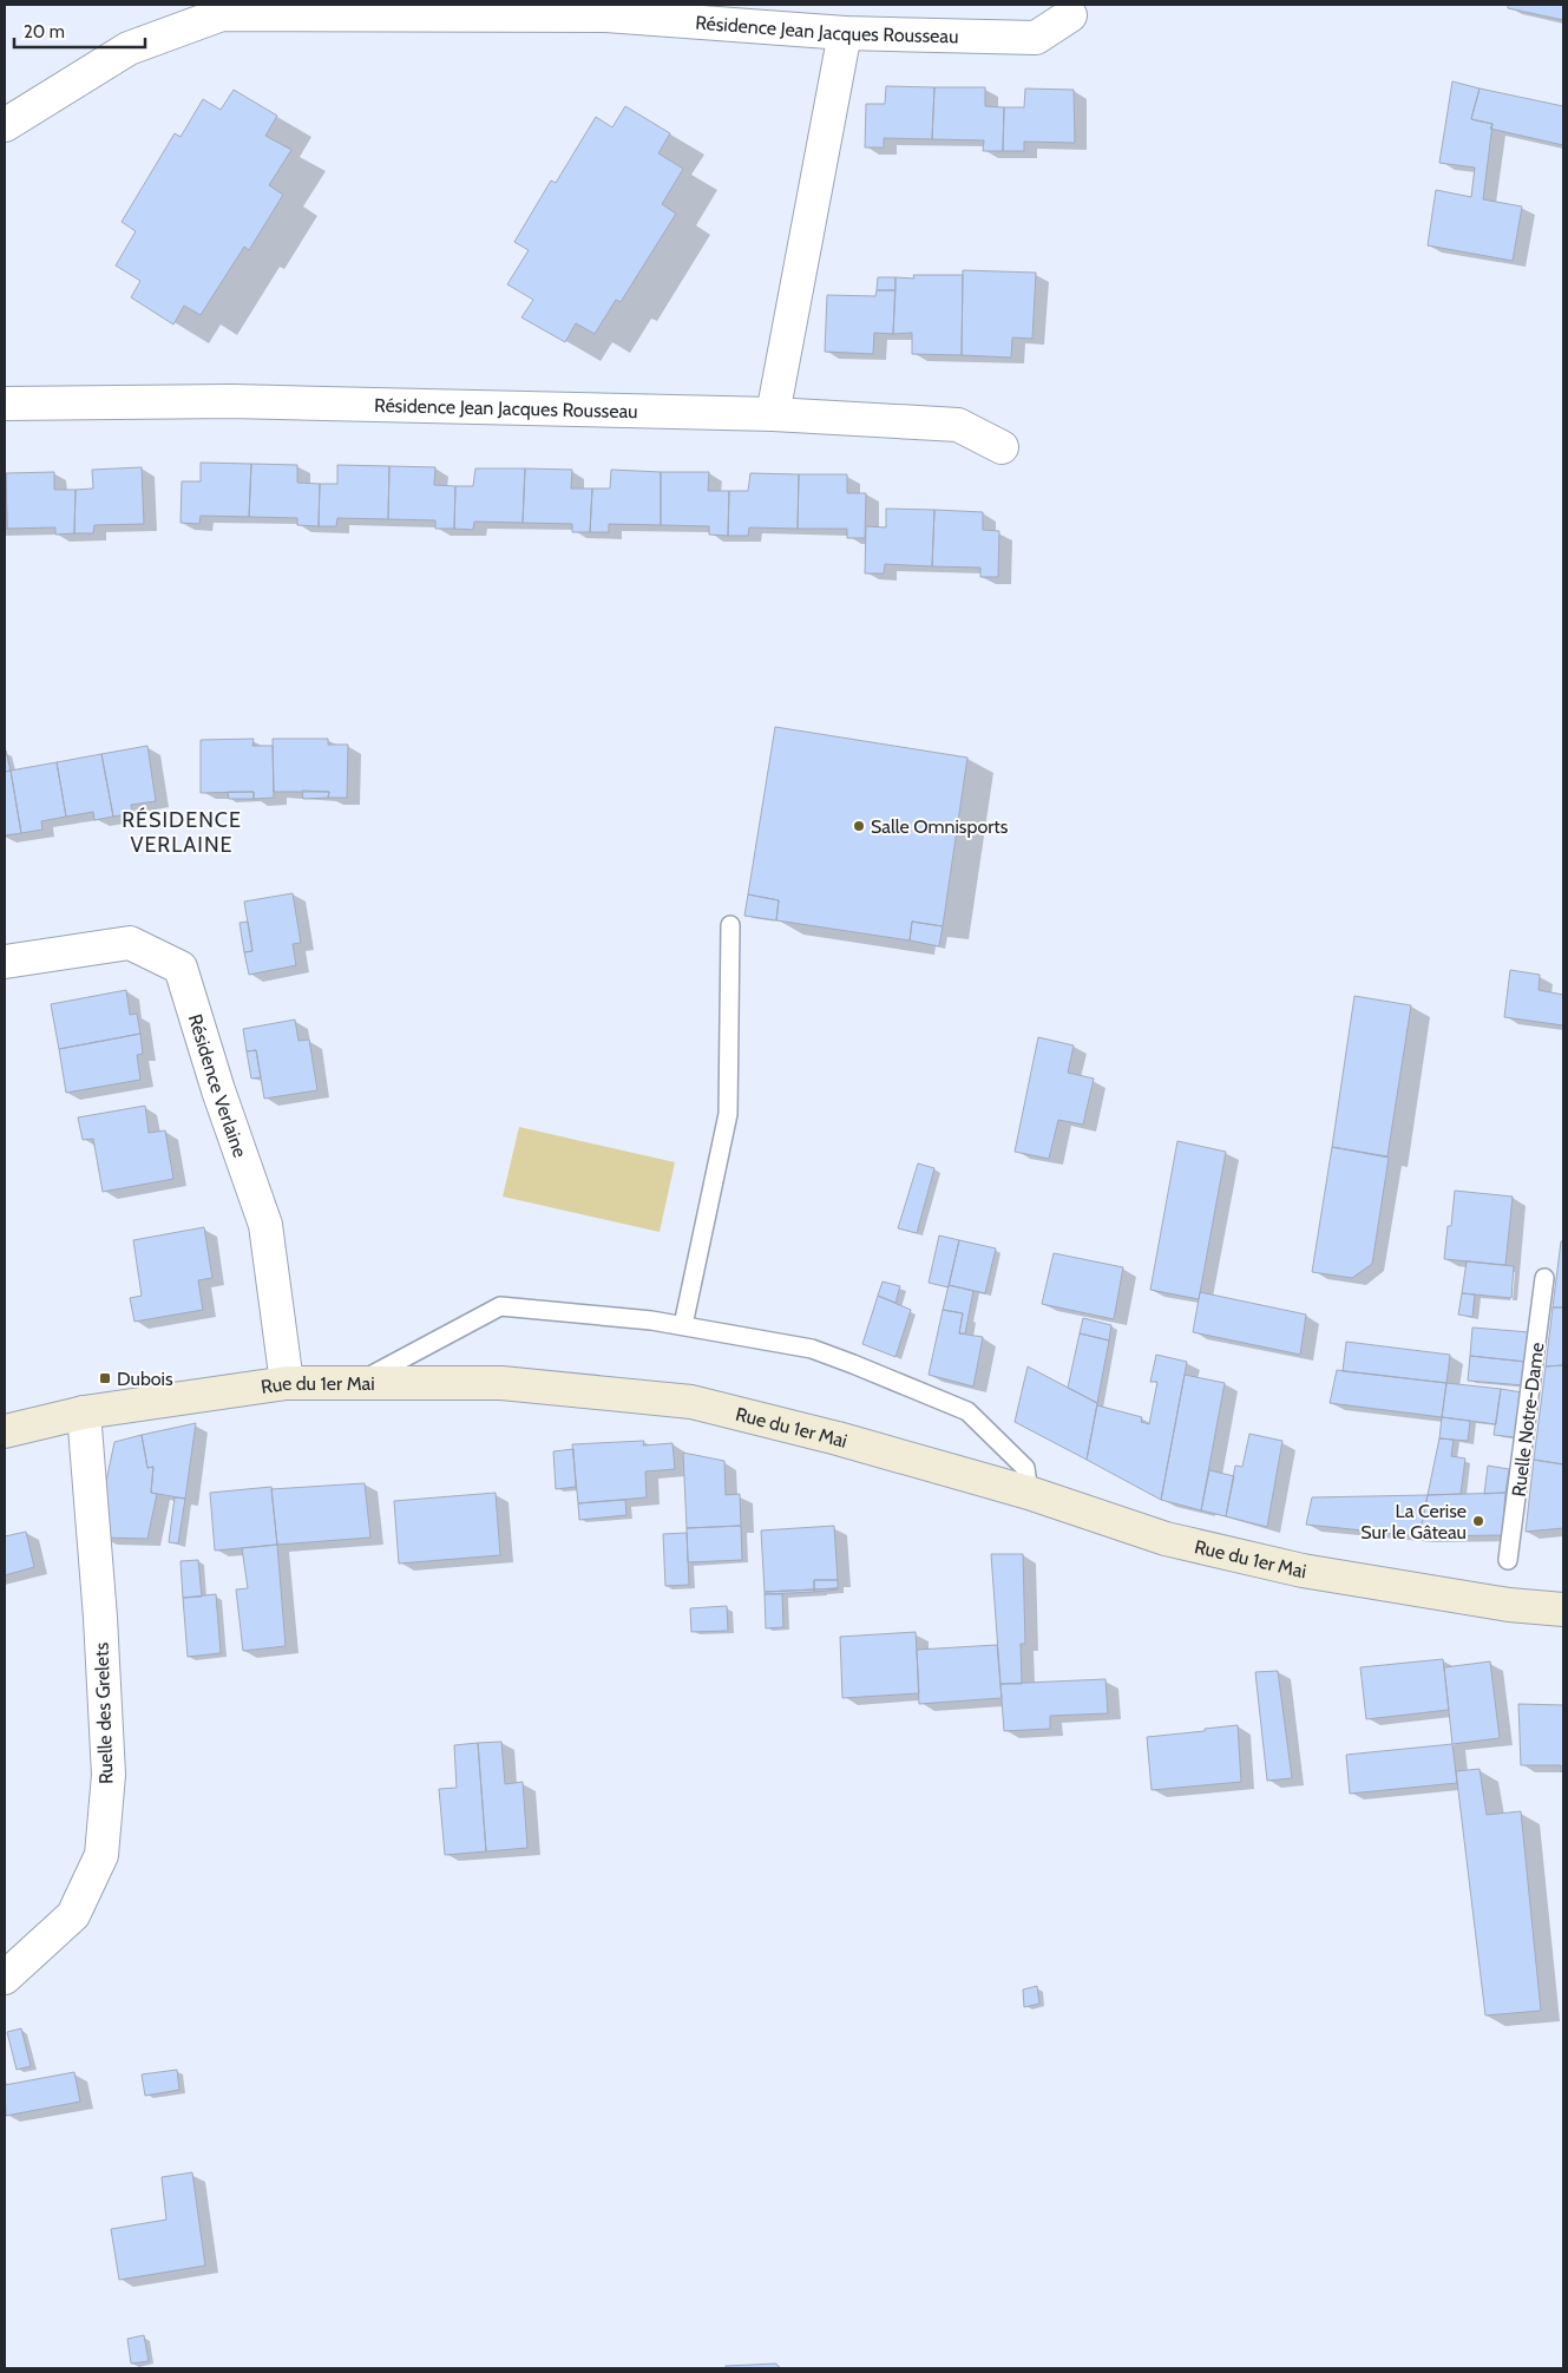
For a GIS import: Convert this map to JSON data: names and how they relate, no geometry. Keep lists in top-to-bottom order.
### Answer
{
  "streets": {
    "street": [
      "Résidence Jean Jacques Rousseau",
      "Résidence Verlaine",
      "Rue du 1er Mai",
      "Ruelle des Grelets"
    ],
    "lane": ["Ruelle Notre-Dame"]
  },
  "crossings": [
    ["Résidence Verlaine", "Rue du 1er Mai"],
    ["Rue du 1er Mai", "Ruelle des Grelets"]
  ],
  "districts": ["RÉSIDENCE VERLAINE"],
  "places": {
    "other": ["Salle Omnisports", "La Cerise Sur le Gâteau"],
    "transit": ["Dubois"]
  },
  "scale_bar": "20 m"
}
